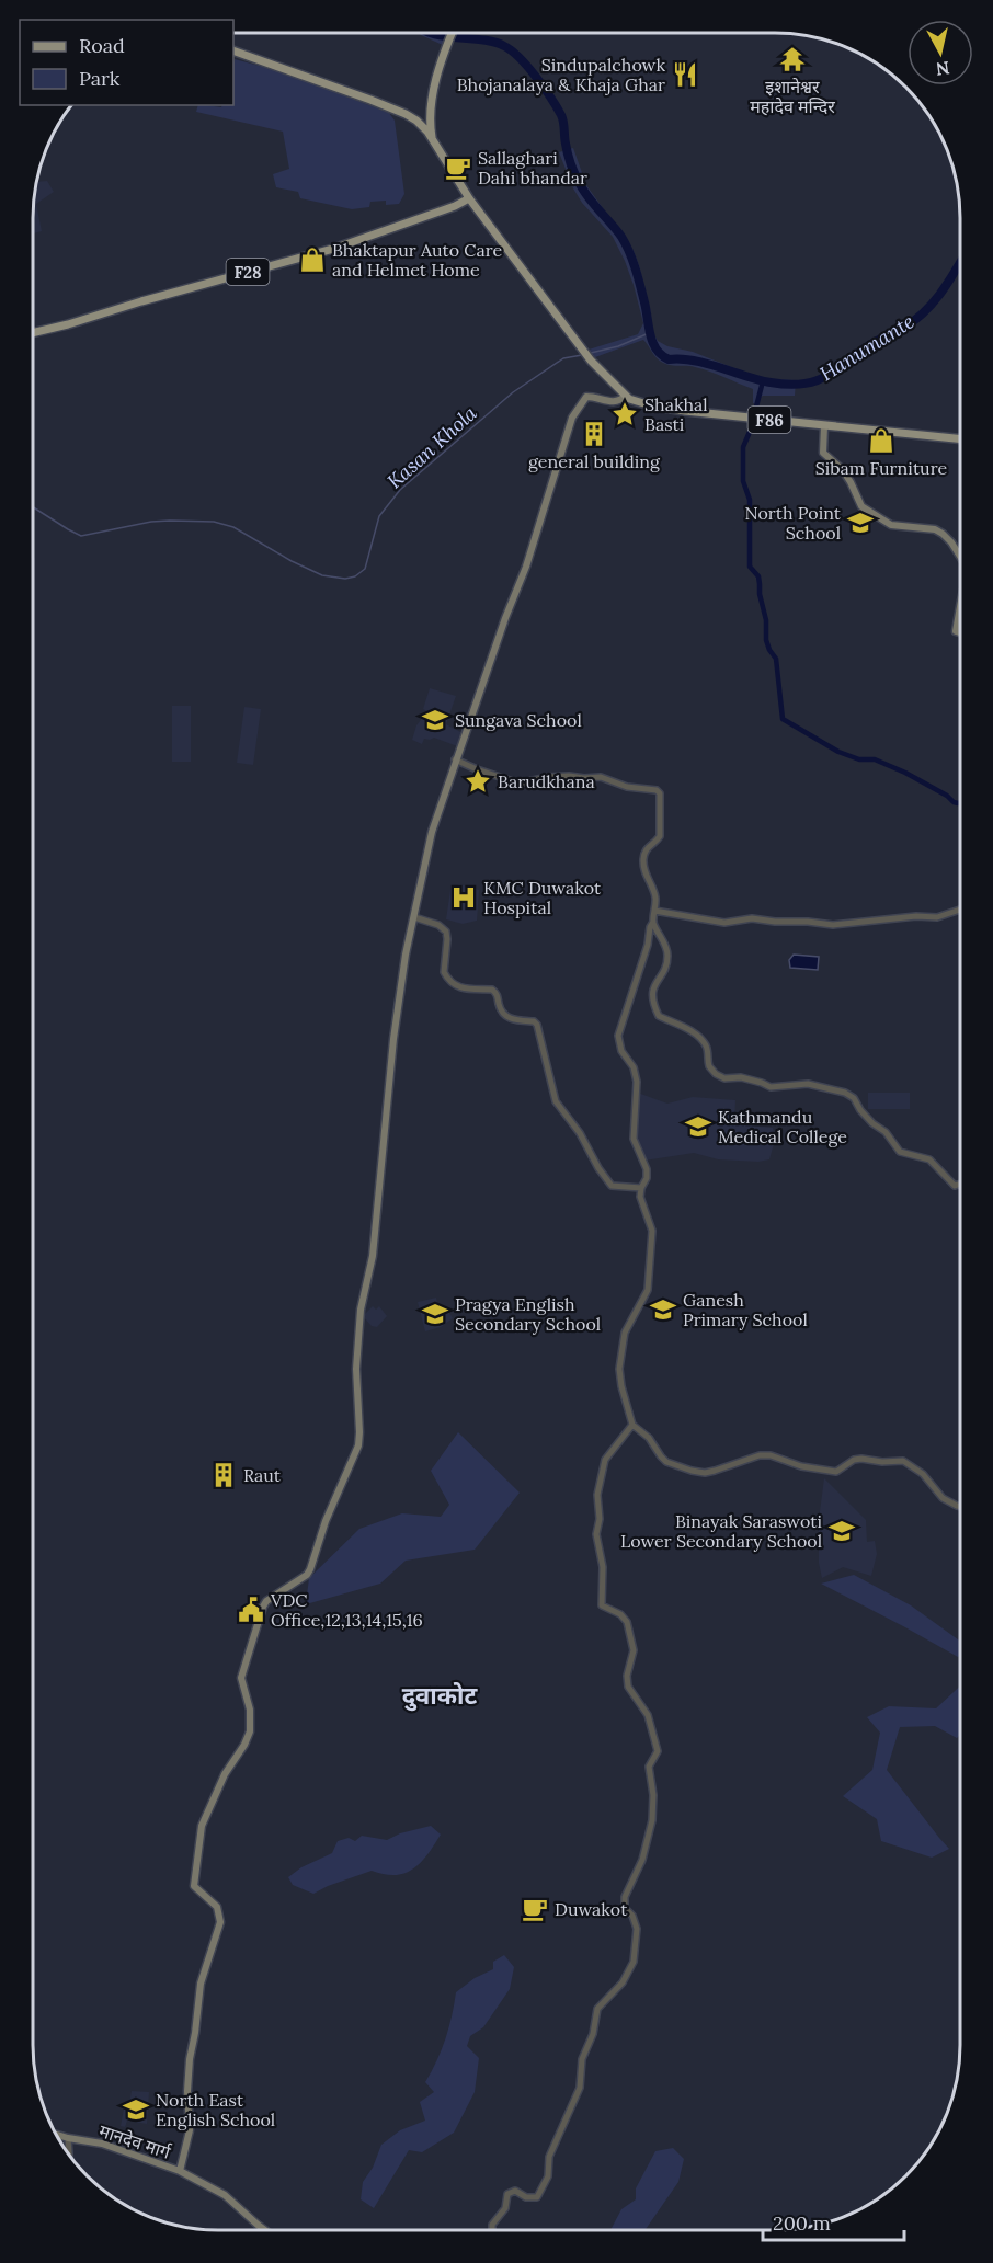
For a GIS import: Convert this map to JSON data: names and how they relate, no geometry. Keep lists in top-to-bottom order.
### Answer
{
  "streets": {
    "main road": ["F28", "F86", "मानदेव मार्ग"]
  },
  "crossings": [
    ["F28", "F86"]
  ],
  "districts": ["दुवाकोट"],
  "water": ["Hanumante", "Kasan Khola"],
  "places": {
    "temple": ["इशानेश्वर महादेव मन्दिर"],
    "restaurant": ["Sindupalchowk Bhojanalaya & Khaja Ghar"],
    "cafe": ["Sallaghari Dahi bhandar", "Duwakot"],
    "shop": ["Bhaktapur Auto Care and Helmet Home", "Sibam Furniture"],
    "place": ["Shakhal Basti", "Barudkhana"],
    "building": ["general building", "Raut"],
    "school or university": [
      "North Point School",
      "Sungava School",
      "Kathmandu Medical College",
      "Ganesh Primary School",
      "Pragya English Secondary School",
      "Binayak Saraswoti Lower Secondary School",
      "North East English School"
    ],
    "hospital": ["KMC Duwakot Hospital"],
    "public building": ["VDC Office,12,13,14,15,16"]
  },
  "legend": ["Road", "Park"],
  "scale_bar": "200 m",
  "north": "bottom"
}
